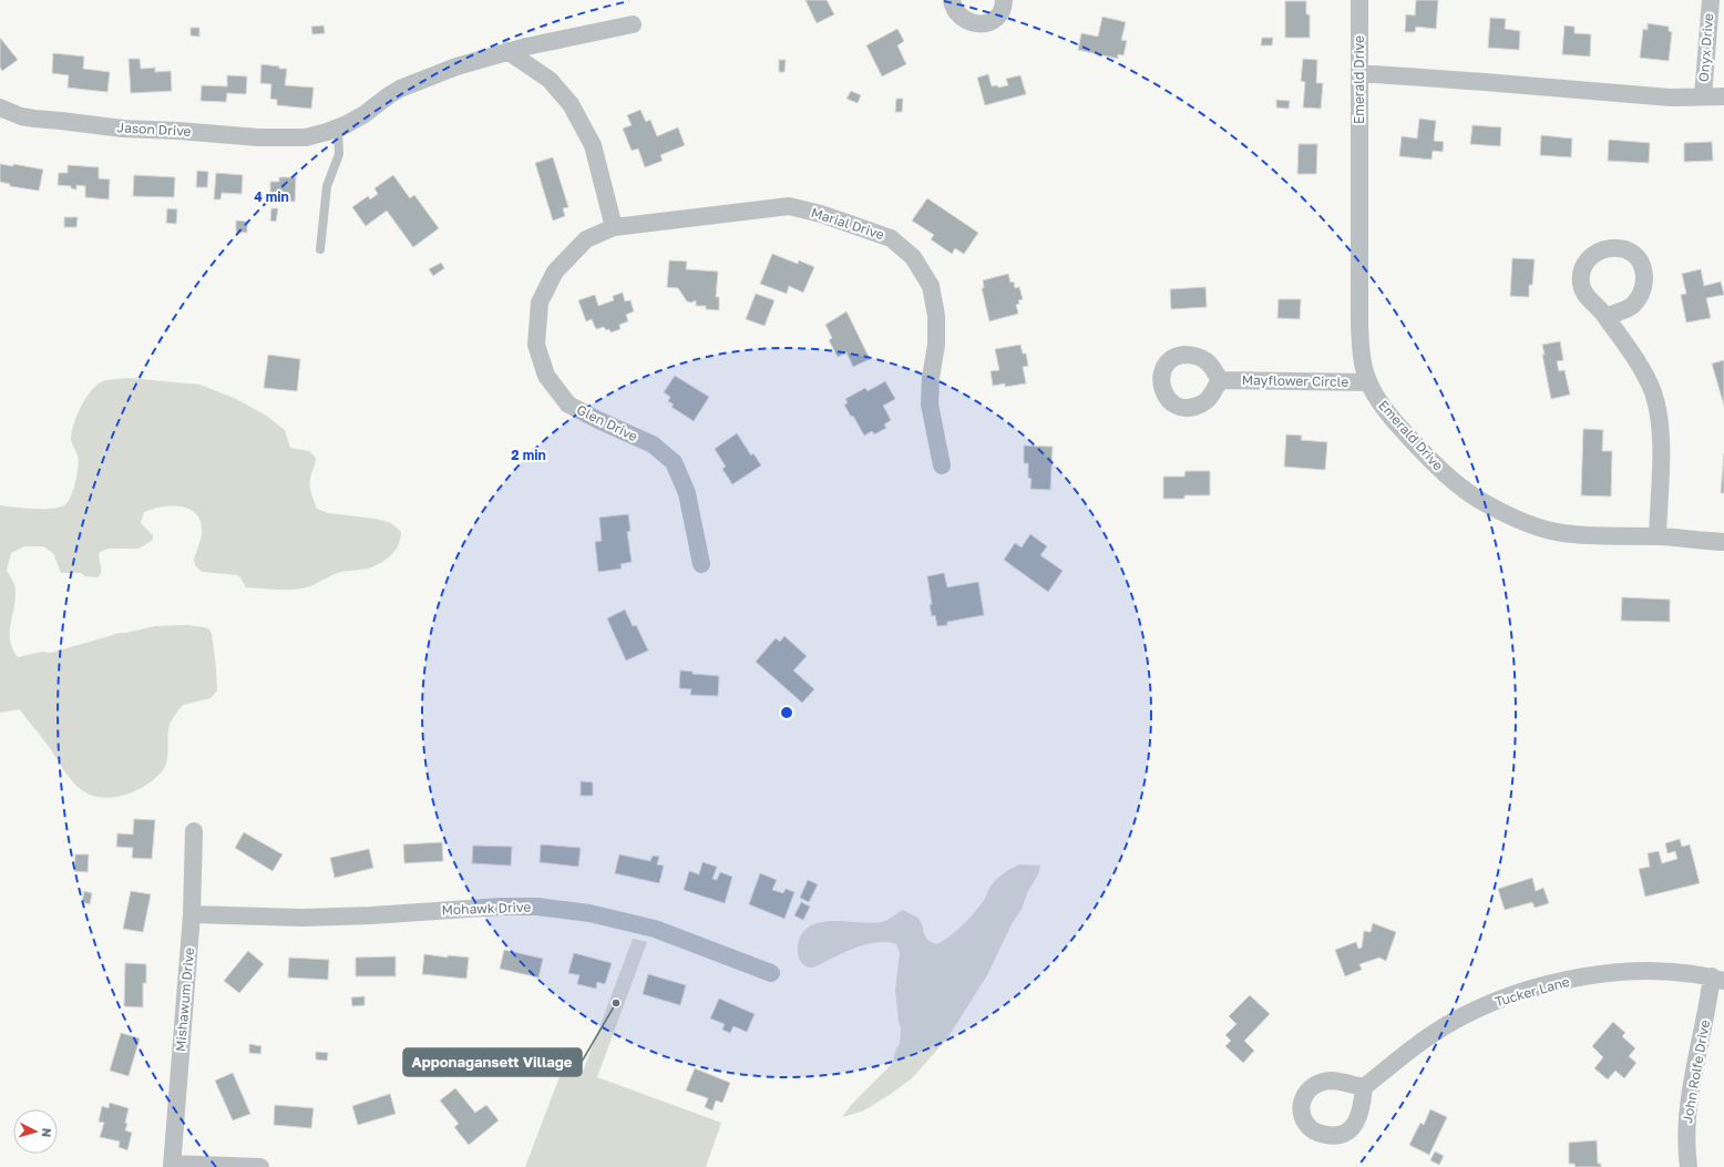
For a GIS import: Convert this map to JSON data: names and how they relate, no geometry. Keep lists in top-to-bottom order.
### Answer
{
  "streets": {
    "street": [
      "Onyx Drive",
      "Emerald Drive",
      "Jason Drive",
      "Marial Drive",
      "Mayflower Circle",
      "Glen Drive",
      "Mohawk Drive",
      "Tucker Lane",
      "Mishawum Drive",
      "John Rolfe Drive"
    ]
  },
  "crossings": [
    ["Emerald Drive", "Mayflower Circle"],
    ["Marial Drive", "Glen Drive"],
    ["Mohawk Drive", "Mishawum Drive"],
    ["Tucker Lane", "John Rolfe Drive"]
  ],
  "places": ["Apponagansett Village"],
  "north": "right",
  "rings": ["4 min", "2 min"]
}
